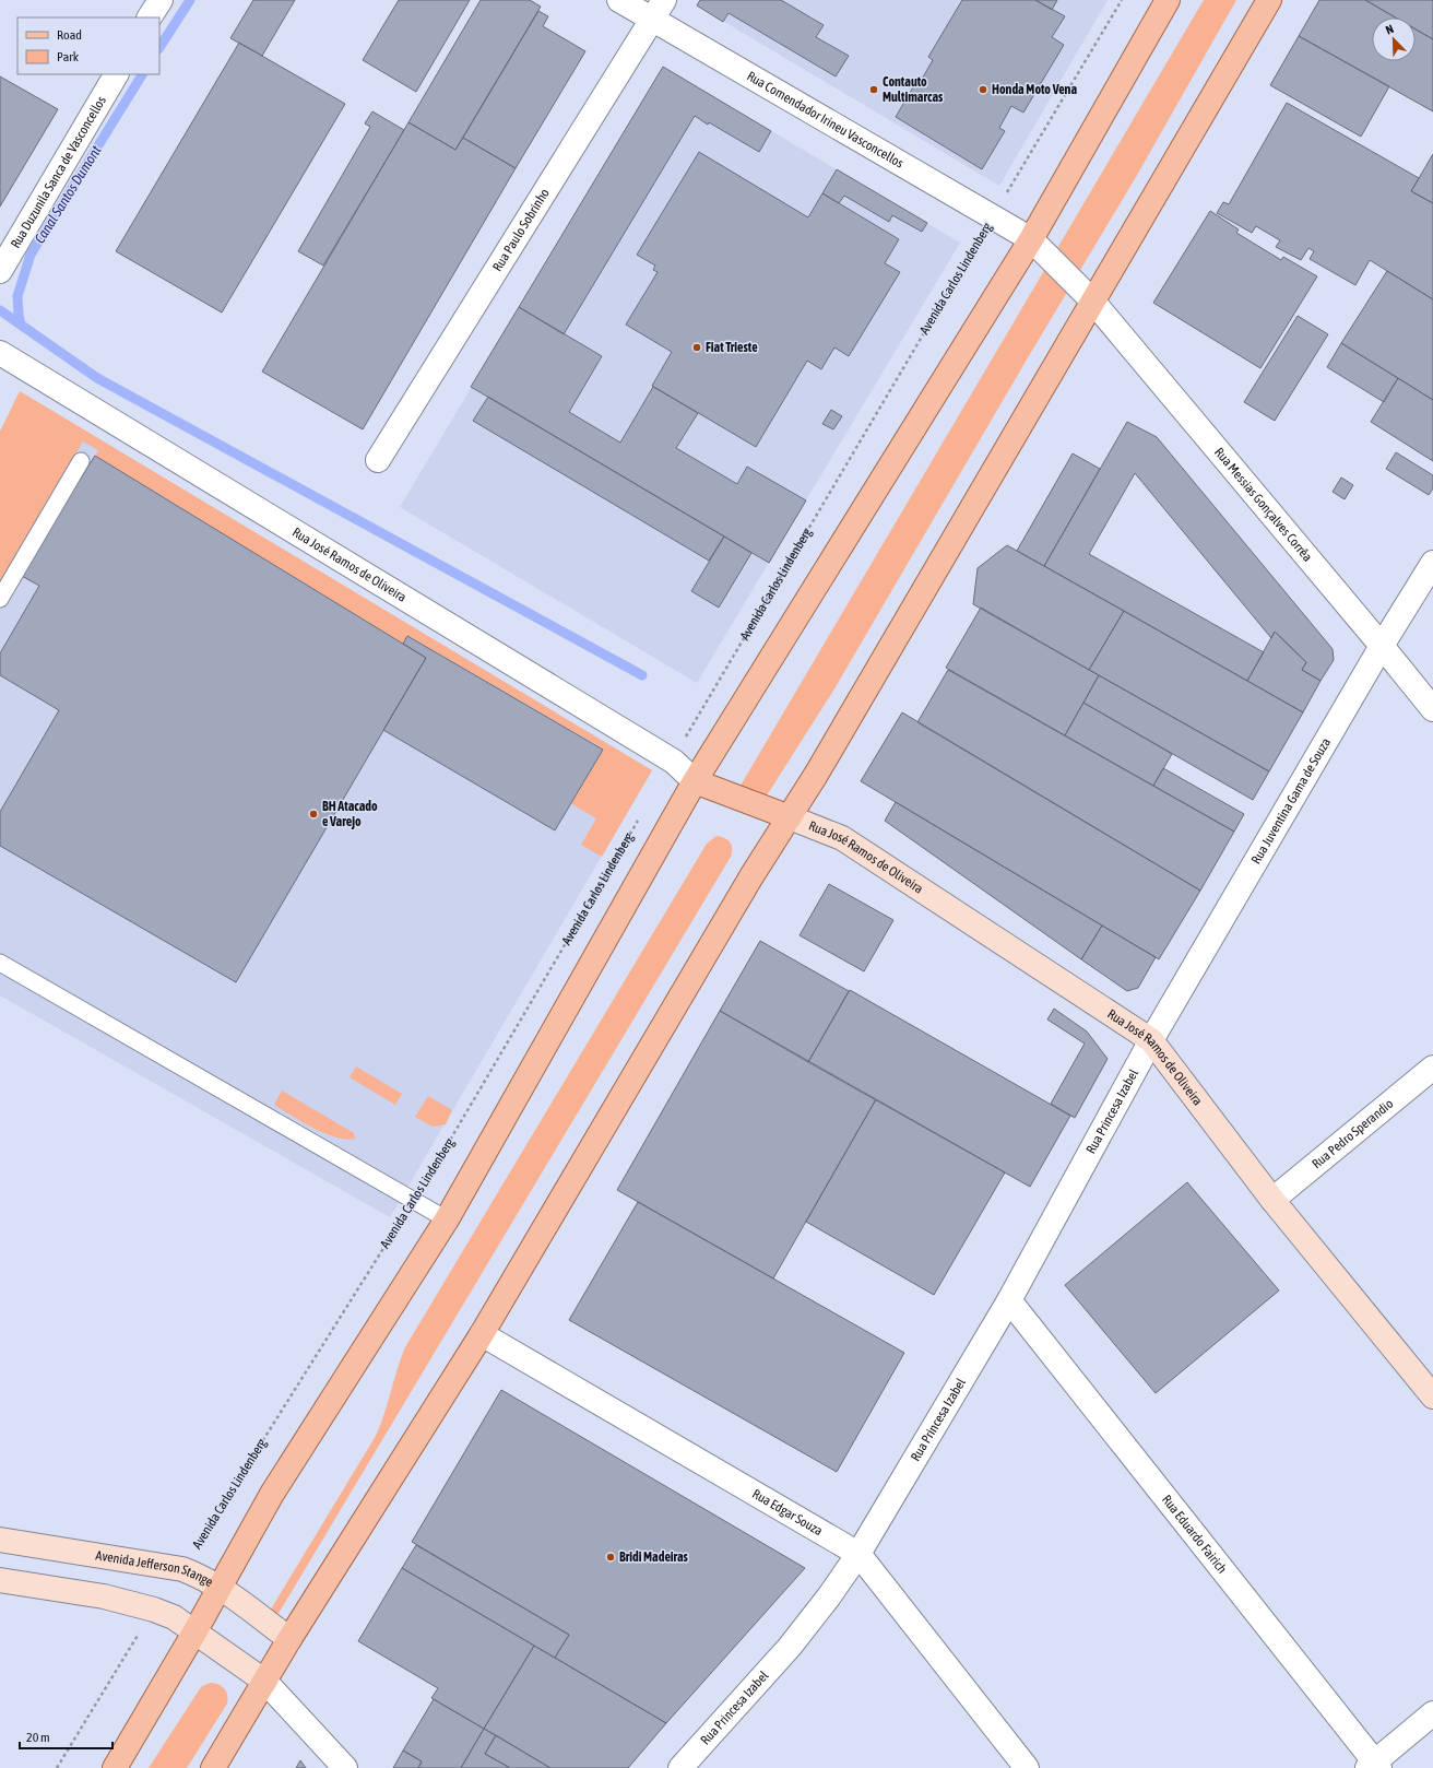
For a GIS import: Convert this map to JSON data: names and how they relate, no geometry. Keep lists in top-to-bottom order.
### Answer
{
  "streets": {
    "street": [
      "Rua Comendador Irineu Vasconcellos",
      "Rua Duzunila Sanca de Vasconcellos",
      "Rua Paulo Sobrinho",
      "Rua Messias Gonçalves Corrêa",
      "Rua José Ramos de Oliveira",
      "Rua Juventina Gama de Souza",
      "Rua Princesa Izabel",
      "Rua Pedro Sperandio",
      "Rua Edgar Souza",
      "Rua Eduardo Fairich",
      "Avenida Jefferson Stange"
    ],
    "path": ["Avenida Carlos Lindenberg"]
  },
  "crossings": [
    ["Rua Comendador Irineu Vasconcellos", "Rua Paulo Sobrinho"],
    ["Rua Comendador Irineu Vasconcellos", "Avenida Carlos Lindenberg"],
    ["Rua Comendador Irineu Vasconcellos", "Rua Messias Gonçalves Corrêa"],
    ["Avenida Carlos Lindenberg", "Rua José Ramos de Oliveira"],
    ["Avenida Carlos Lindenberg", "Avenida Jefferson Stange"],
    ["Rua Messias Gonçalves Corrêa", "Rua Juventina Gama de Souza"],
    ["Rua José Ramos de Oliveira", "Rua Juventina Gama de Souza"],
    ["Rua José Ramos de Oliveira", "Rua Princesa Izabel"],
    ["Rua José Ramos de Oliveira", "Rua Pedro Sperandio"],
    ["Rua Juventina Gama de Souza", "Rua Princesa Izabel"],
    ["Rua Princesa Izabel", "Rua Edgar Souza"],
    ["Rua Princesa Izabel", "Rua Eduardo Fairich"]
  ],
  "water": ["Canal Santos Dumont"],
  "places": [
    "Contauto Multimarcas",
    "Honda Moto Vena",
    "Fiat Trieste",
    "BH Atacado e Varejo",
    "Bridi Madeiras"
  ],
  "legend": ["Road", "Park"],
  "scale_bar": "20 m",
  "north": "top left"
}
